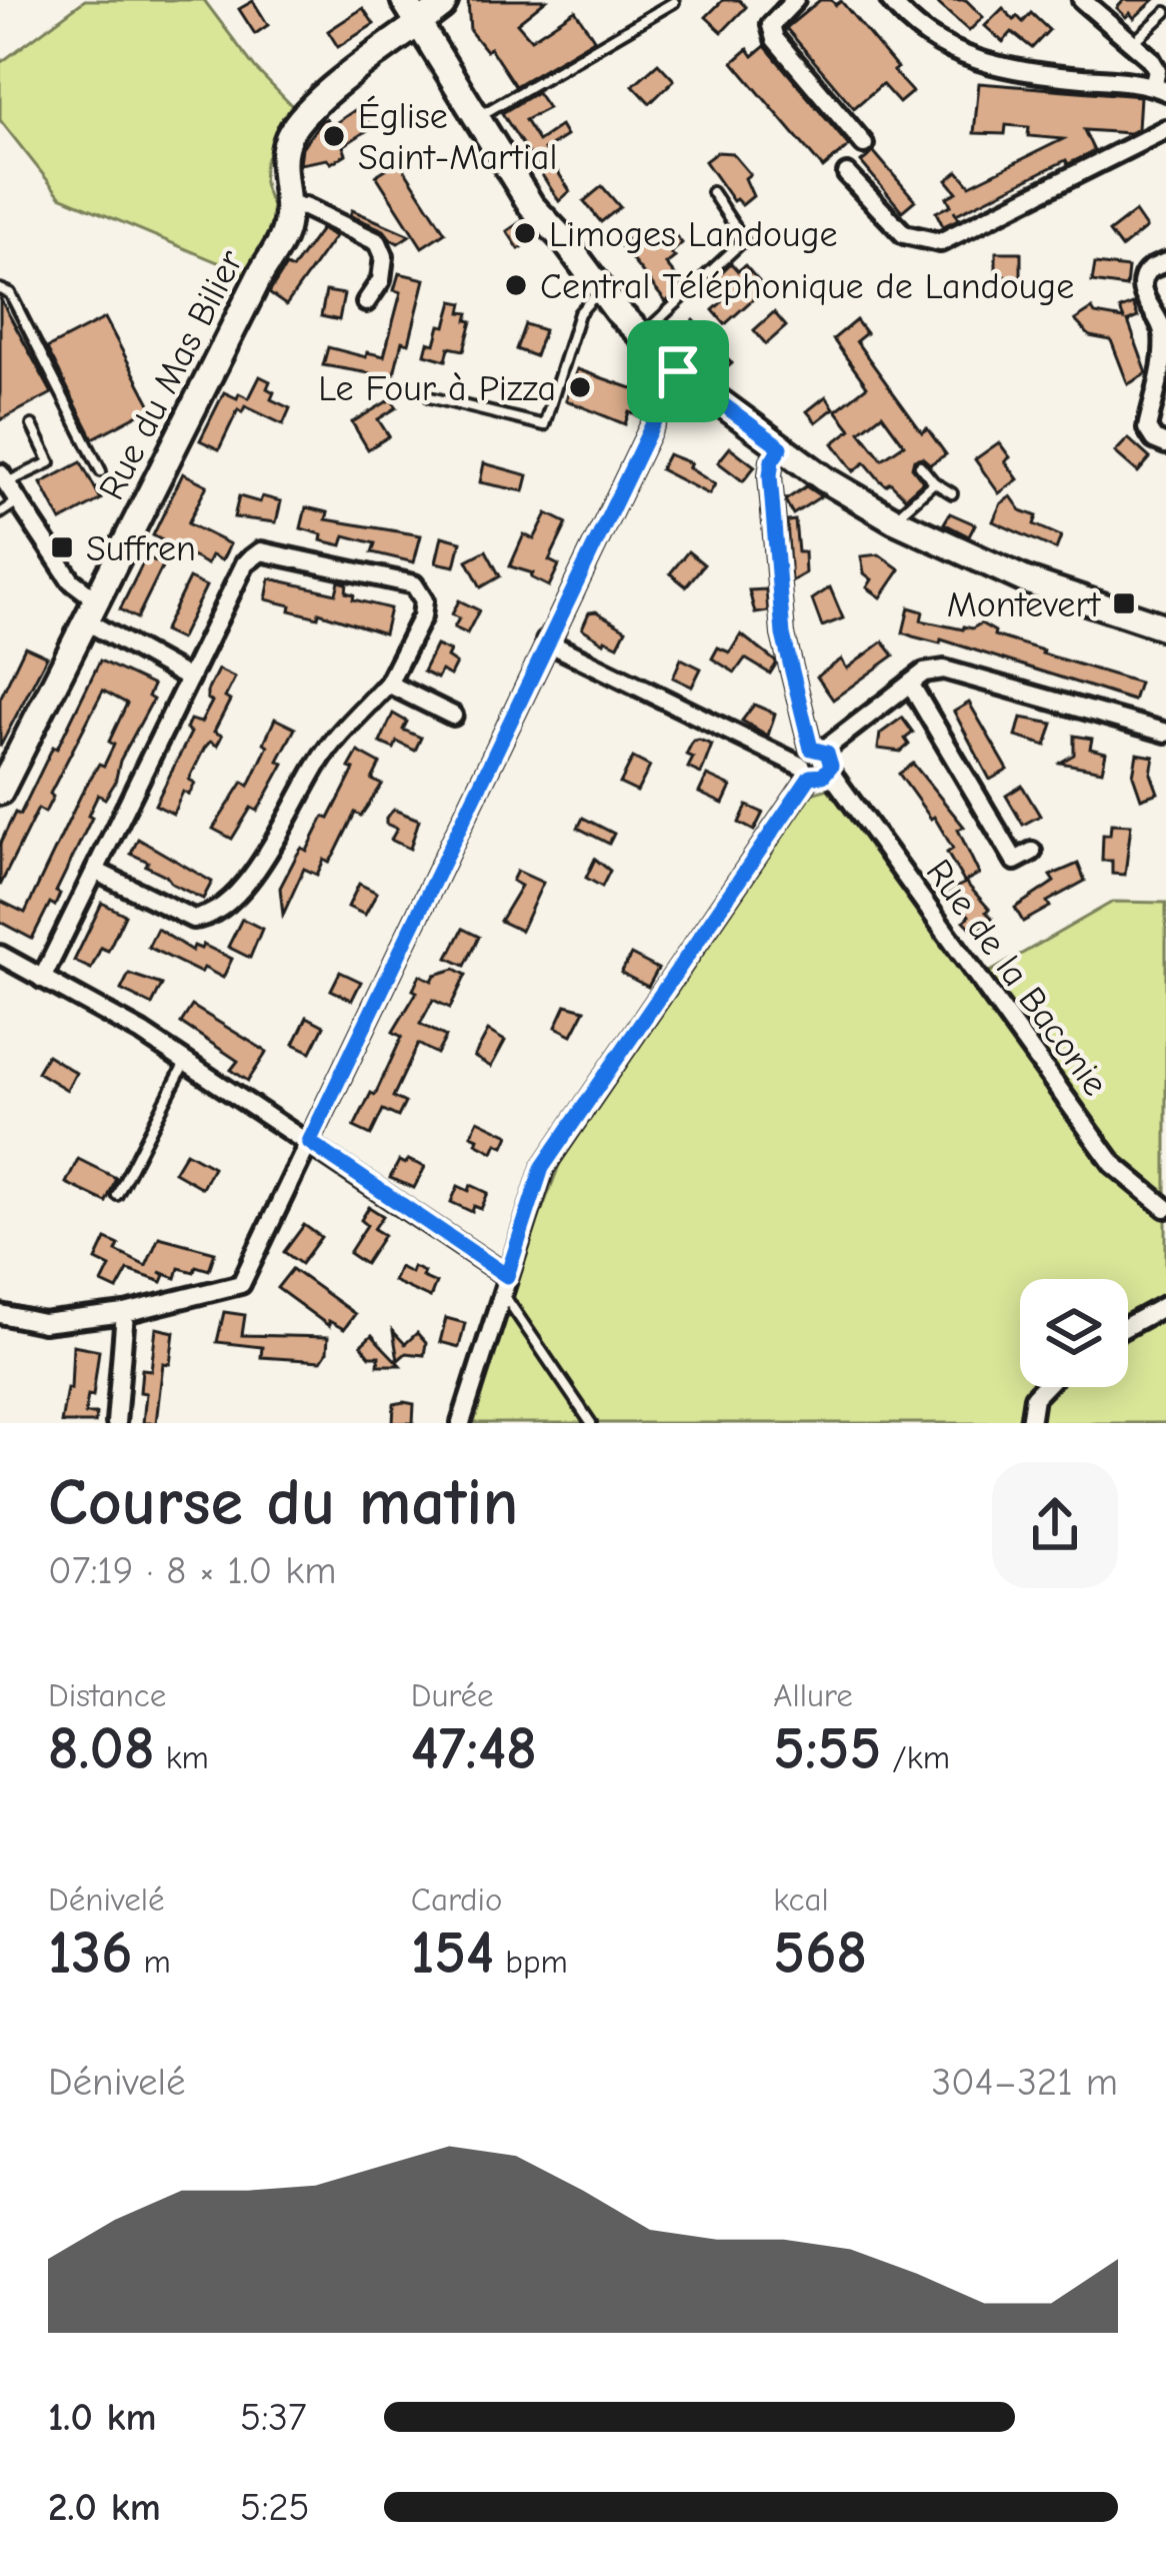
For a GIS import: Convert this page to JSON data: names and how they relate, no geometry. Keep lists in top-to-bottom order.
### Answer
{
  "streets": {
    "main road": ["Rue du Mas Bilier"],
    "street": ["Rue de la Baconie"]
  },
  "places": {
    "other": [
      "Église Saint-Martial",
      "Limoges Landouge",
      "Central Téléphonique de Landouge",
      "Le Four à Pizza"
    ],
    "transit": ["Suffren", "Montevert"]
  },
  "page": {
    "heading": ["Course du matin", "07:19 · 8 × 1.0 km"],
    "stats": [
      ["Distance", "8.08 km"],
      ["Durée", "47:48"],
      ["Allure", "5:55 /km"],
      ["Dénivelé", "136 m"],
      ["Cardio", "154 bpm"],
      ["kcal", "568"]
    ],
    "chart": ["Dénivelé", "304–321 m"],
    "list": [
      {
        "name": "1.0 km",
        "note": "5:37"
      },
      {
        "name": "2.0 km",
        "note": "5:25"
      }
    ]
  }
}
